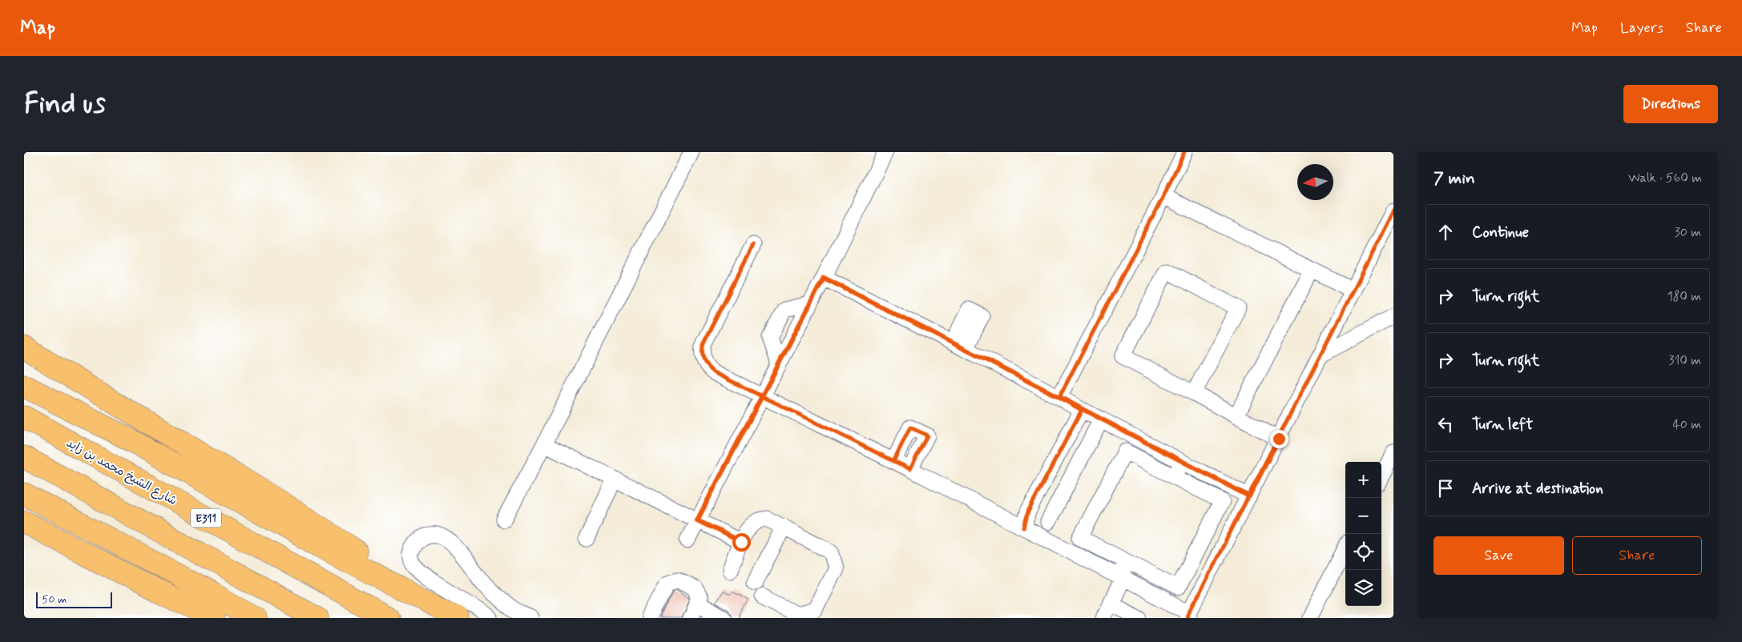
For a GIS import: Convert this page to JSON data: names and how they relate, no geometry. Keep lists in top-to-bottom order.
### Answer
{
  "streets": {
    "highway": ["شارع الشيخ محمد بن زايد", "E311"]
  },
  "scale_bar": "50 m",
  "north": "left",
  "page": {
    "header": "Map",
    "nav": ["Map", "Layers", "Share"],
    "buttons": [
      "Directions",
      ["Save", "Share"]
    ],
    "title": "Find us",
    "heading": ["7 min", "Walk · 560 m"],
    "list": [
      ["Continue", "30 m"],
      ["Turn right", "180 m"],
      ["Turn right", "310 m"],
      ["Turn left", "40 m"],
      "Arrive at destination"
    ],
    "map_buttons": ["+", "−"],
    "scale": "50 m"
  }
}
